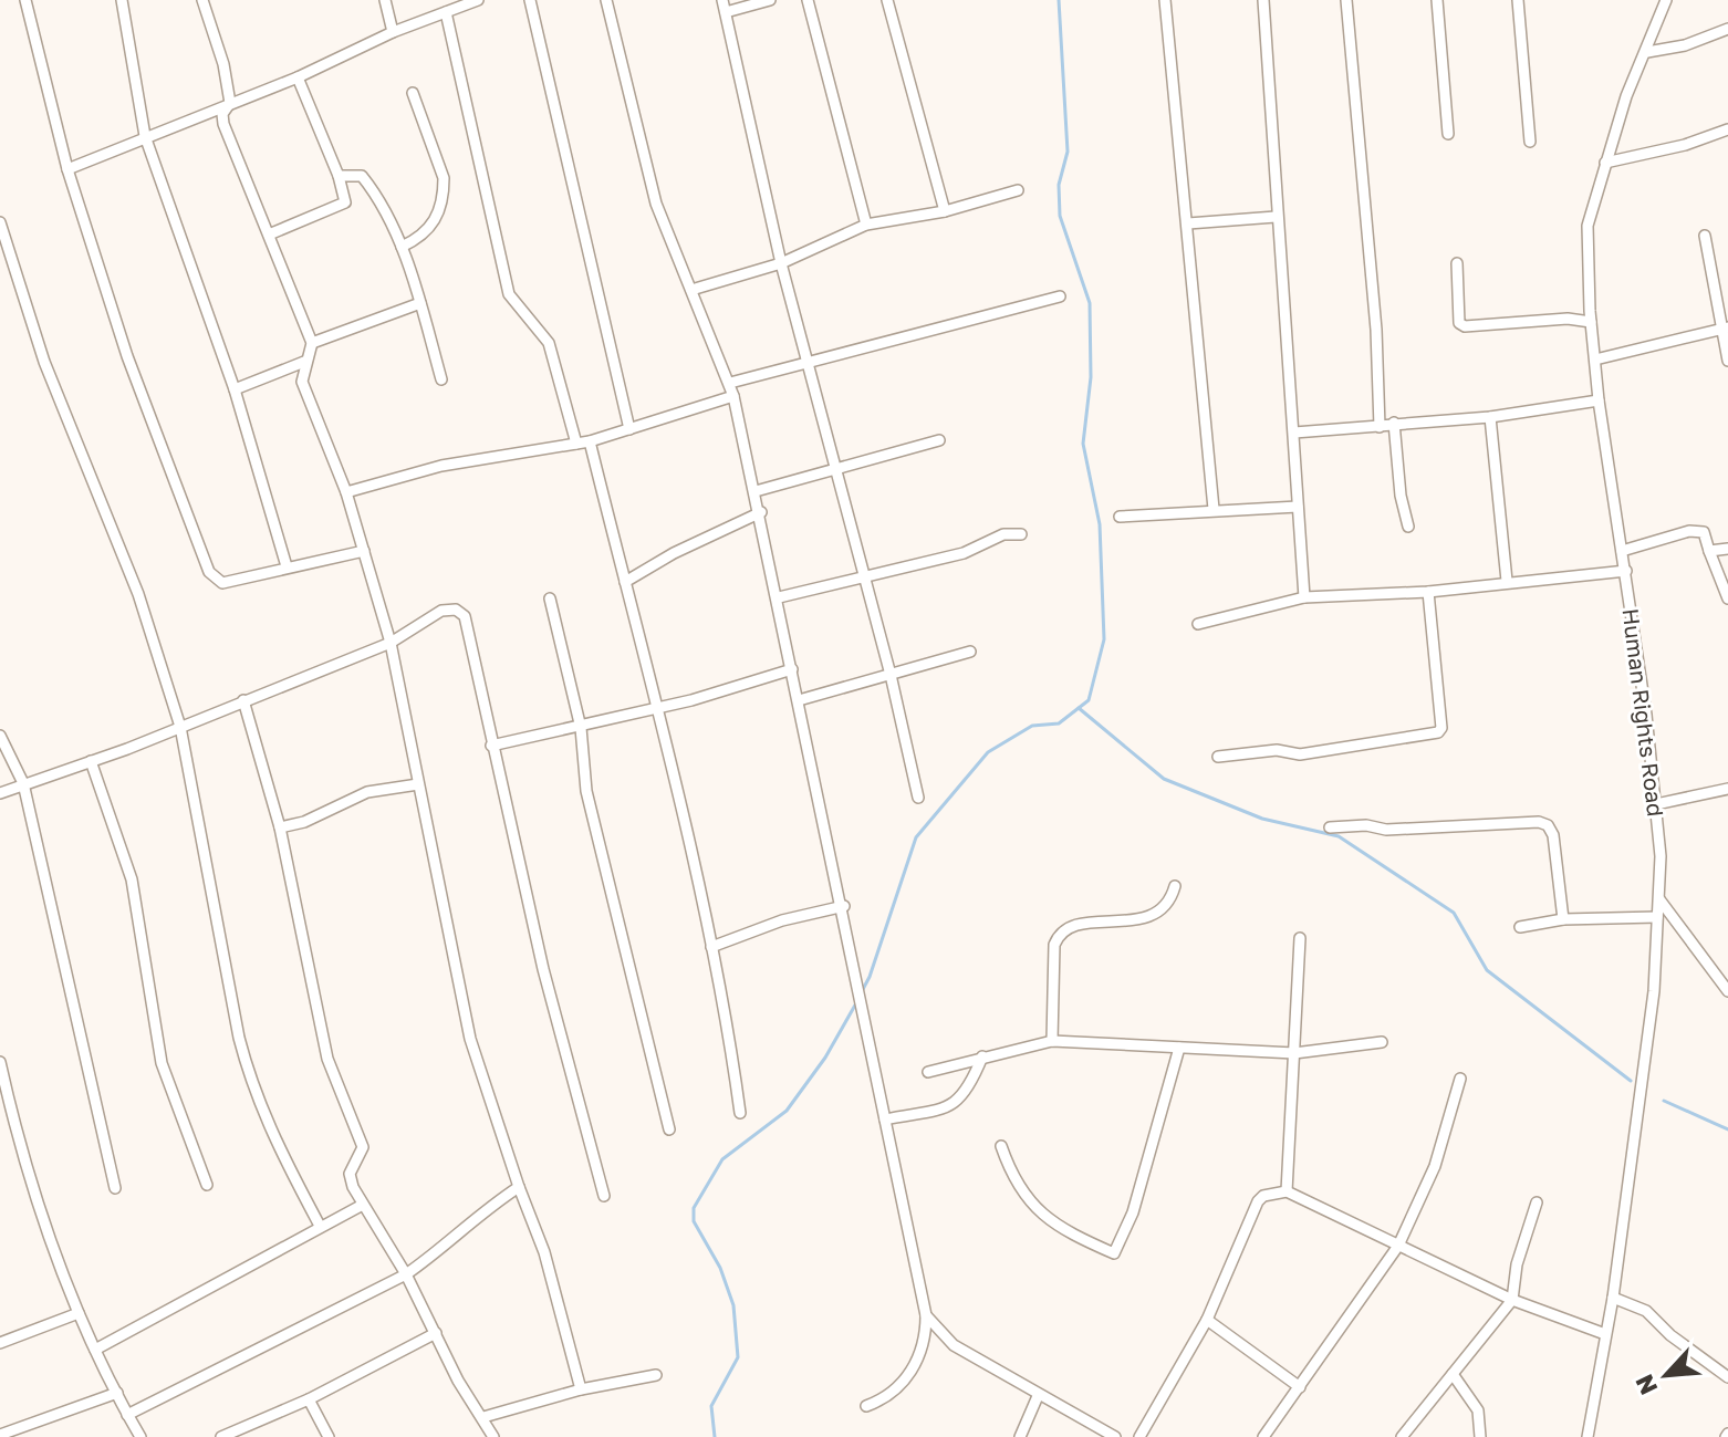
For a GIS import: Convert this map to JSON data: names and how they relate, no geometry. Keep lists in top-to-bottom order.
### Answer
{
  "streets": {
    "street": ["Human Rights Road"]
  },
  "north": "bottom left"
}
